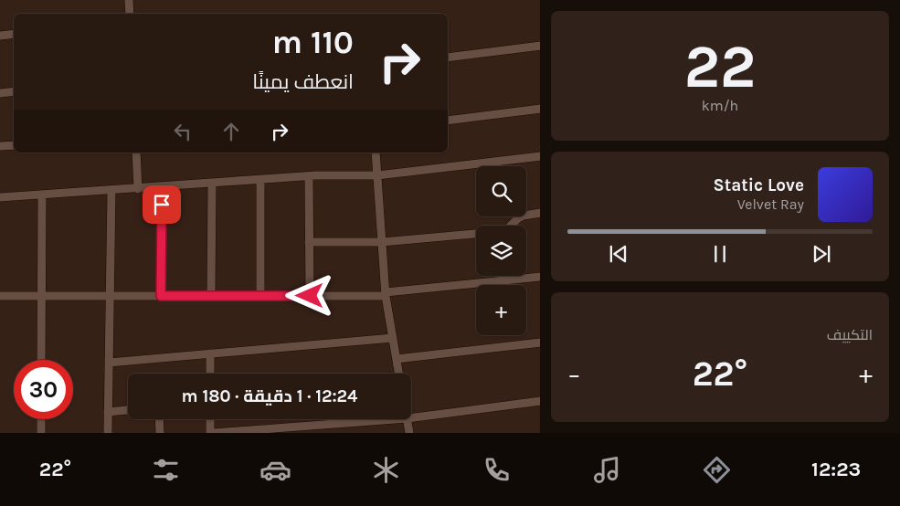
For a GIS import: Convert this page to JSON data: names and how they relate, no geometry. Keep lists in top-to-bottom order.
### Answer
{
  "page": {
    "tile": [
      ["22", "km/h"],
      "التكييف"
    ],
    "turn": ["110 m", "انعطف يمينًا"],
    "map_buttons": "+",
    "song": ["Static Love", "Velvet Ray"],
    "heat": ["−", "22°", "+"],
    "limit": "30",
    "trip": "12:24 · 1 دقيقة · 180 m",
    "tabs": ["12:23", "22°"]
  }
}
